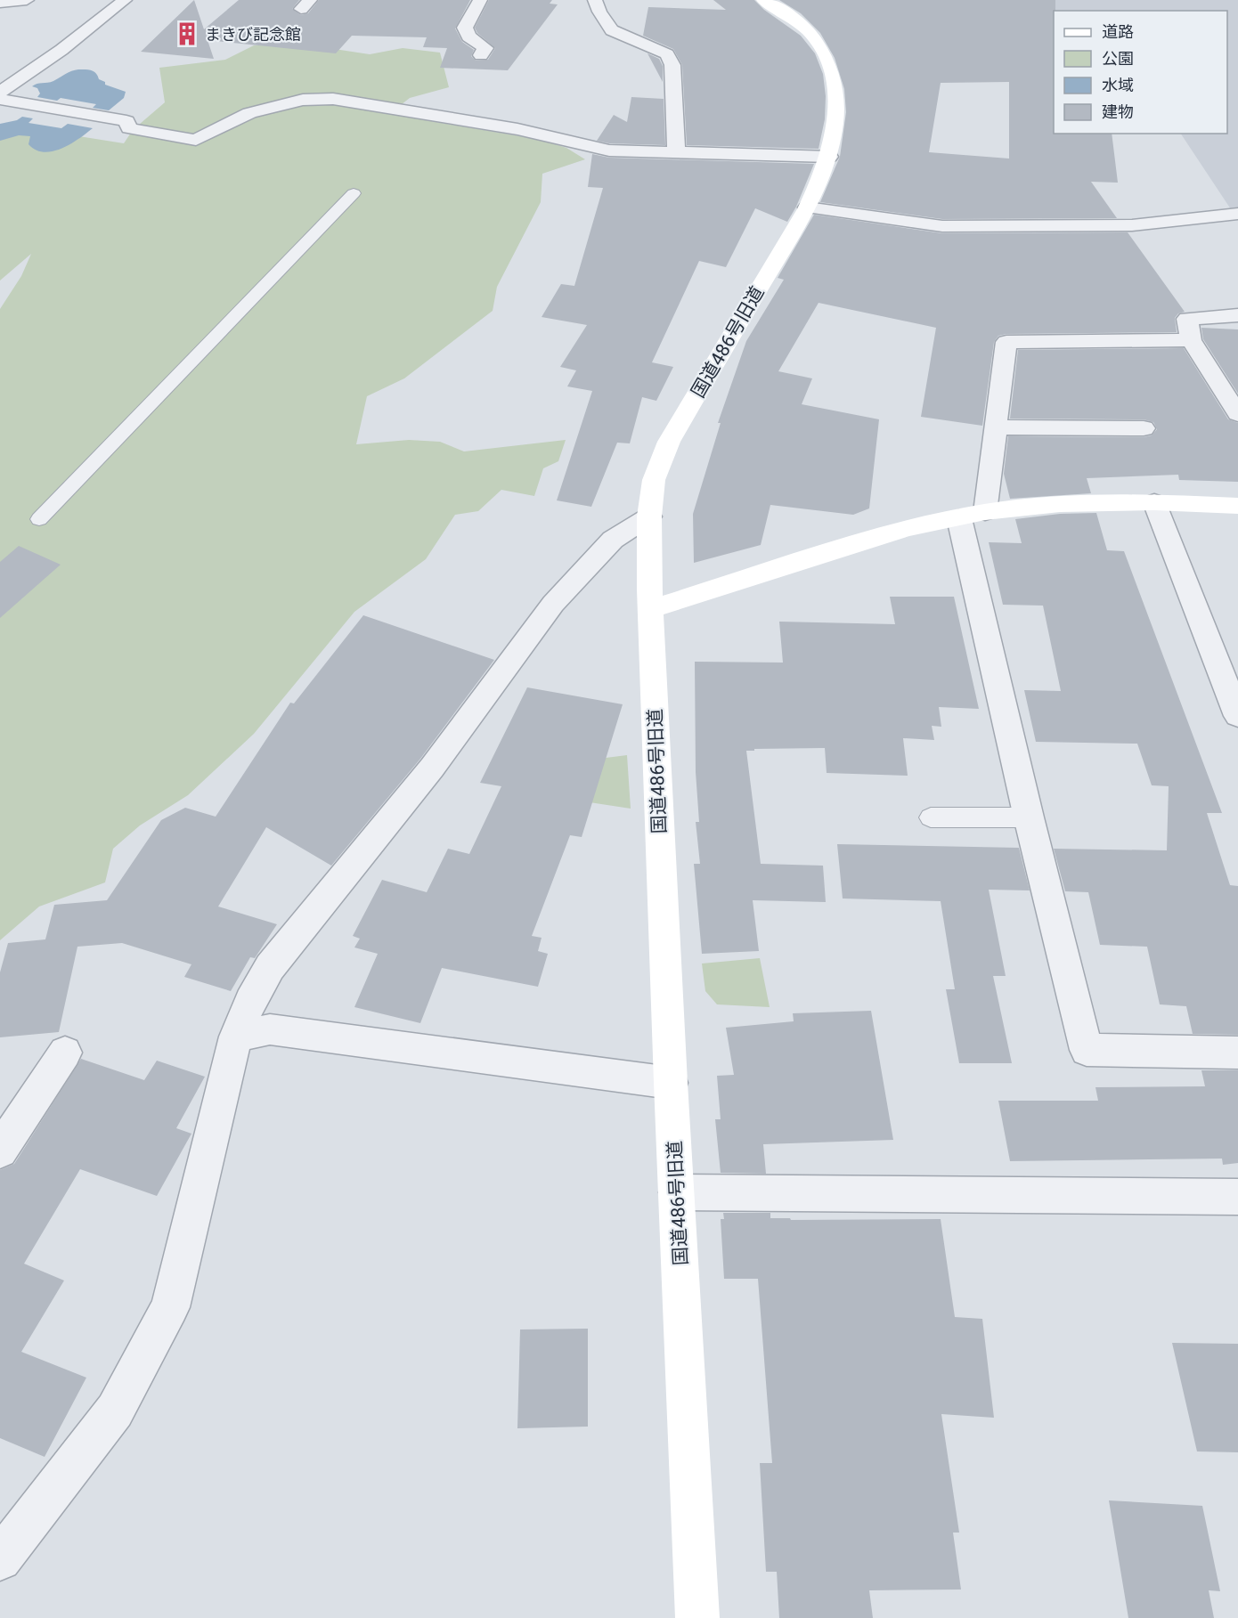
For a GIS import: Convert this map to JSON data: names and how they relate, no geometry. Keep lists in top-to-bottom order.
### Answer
{
  "streets": {
    "street": ["国道486号旧道"]
  },
  "places": {
    "building": ["まきび記念館"]
  },
  "legend": [
    "道路",
    "公園",
    "水域",
    "建物"
  ]
}
